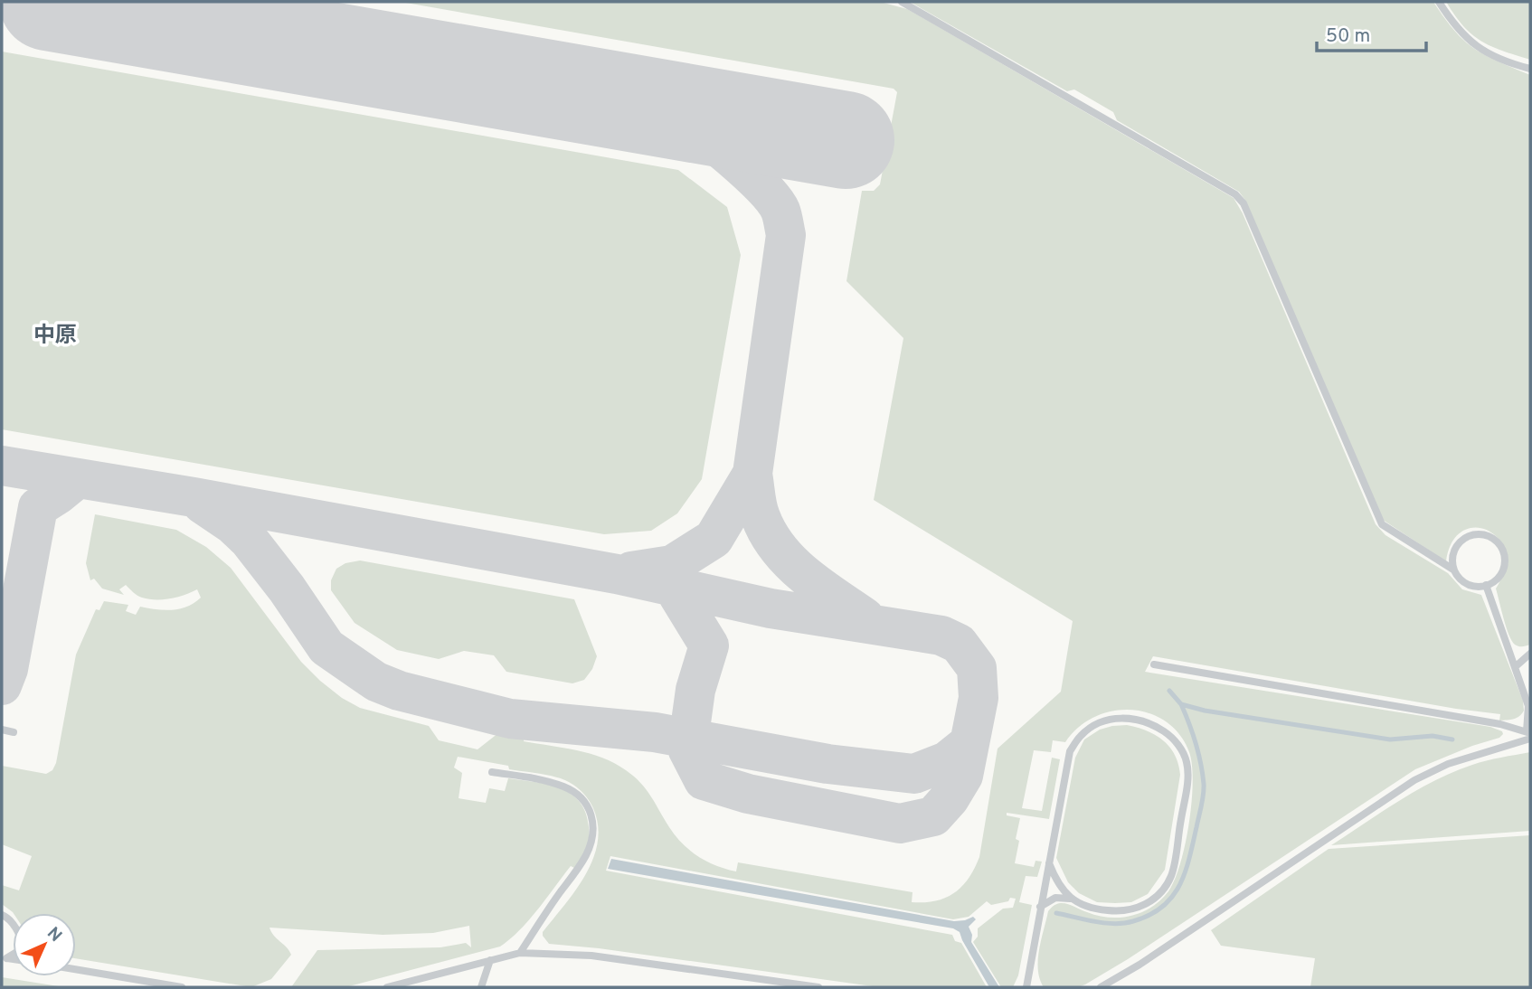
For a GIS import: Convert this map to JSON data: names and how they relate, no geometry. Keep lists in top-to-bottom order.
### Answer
{
  "districts": ["中原"],
  "scale_bar": "50 m",
  "north": "top right"
}
